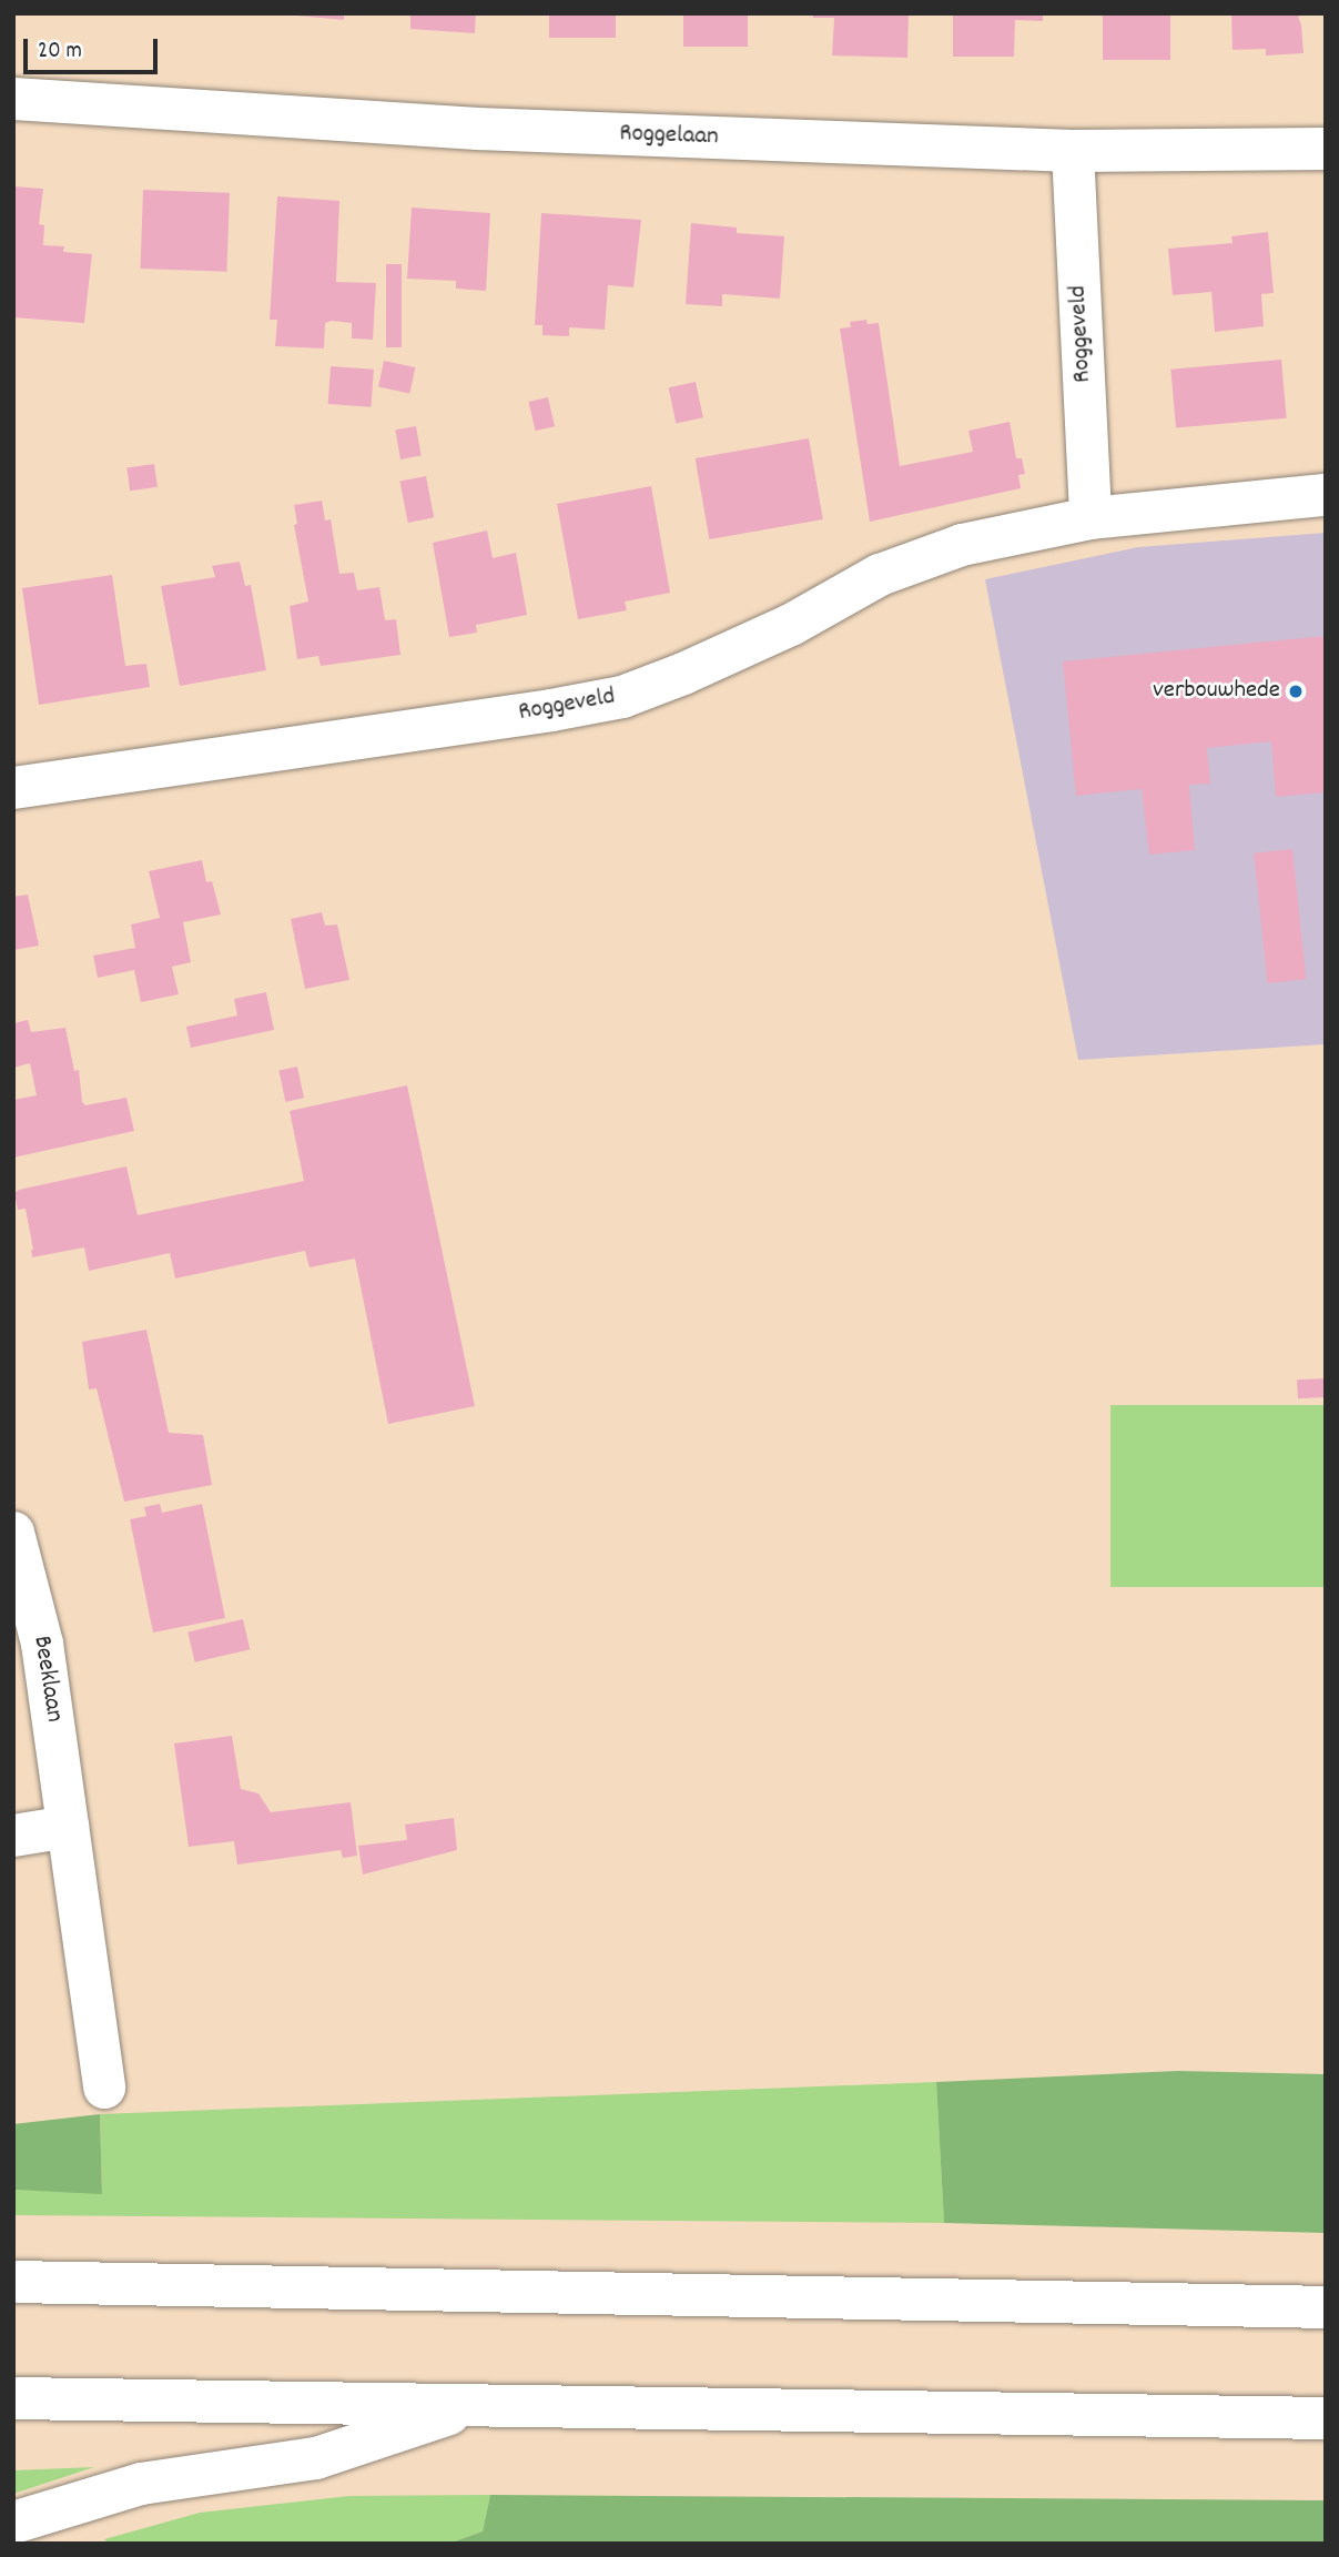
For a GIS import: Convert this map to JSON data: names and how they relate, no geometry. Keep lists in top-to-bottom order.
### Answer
{
  "streets": {
    "main road": ["Roggelaan", "Roggeveld", "Beeklaan"]
  },
  "crossings": [
    ["Roggelaan", "Roggeveld"]
  ],
  "places": ["verbouwhede"],
  "scale_bar": "20 m"
}
